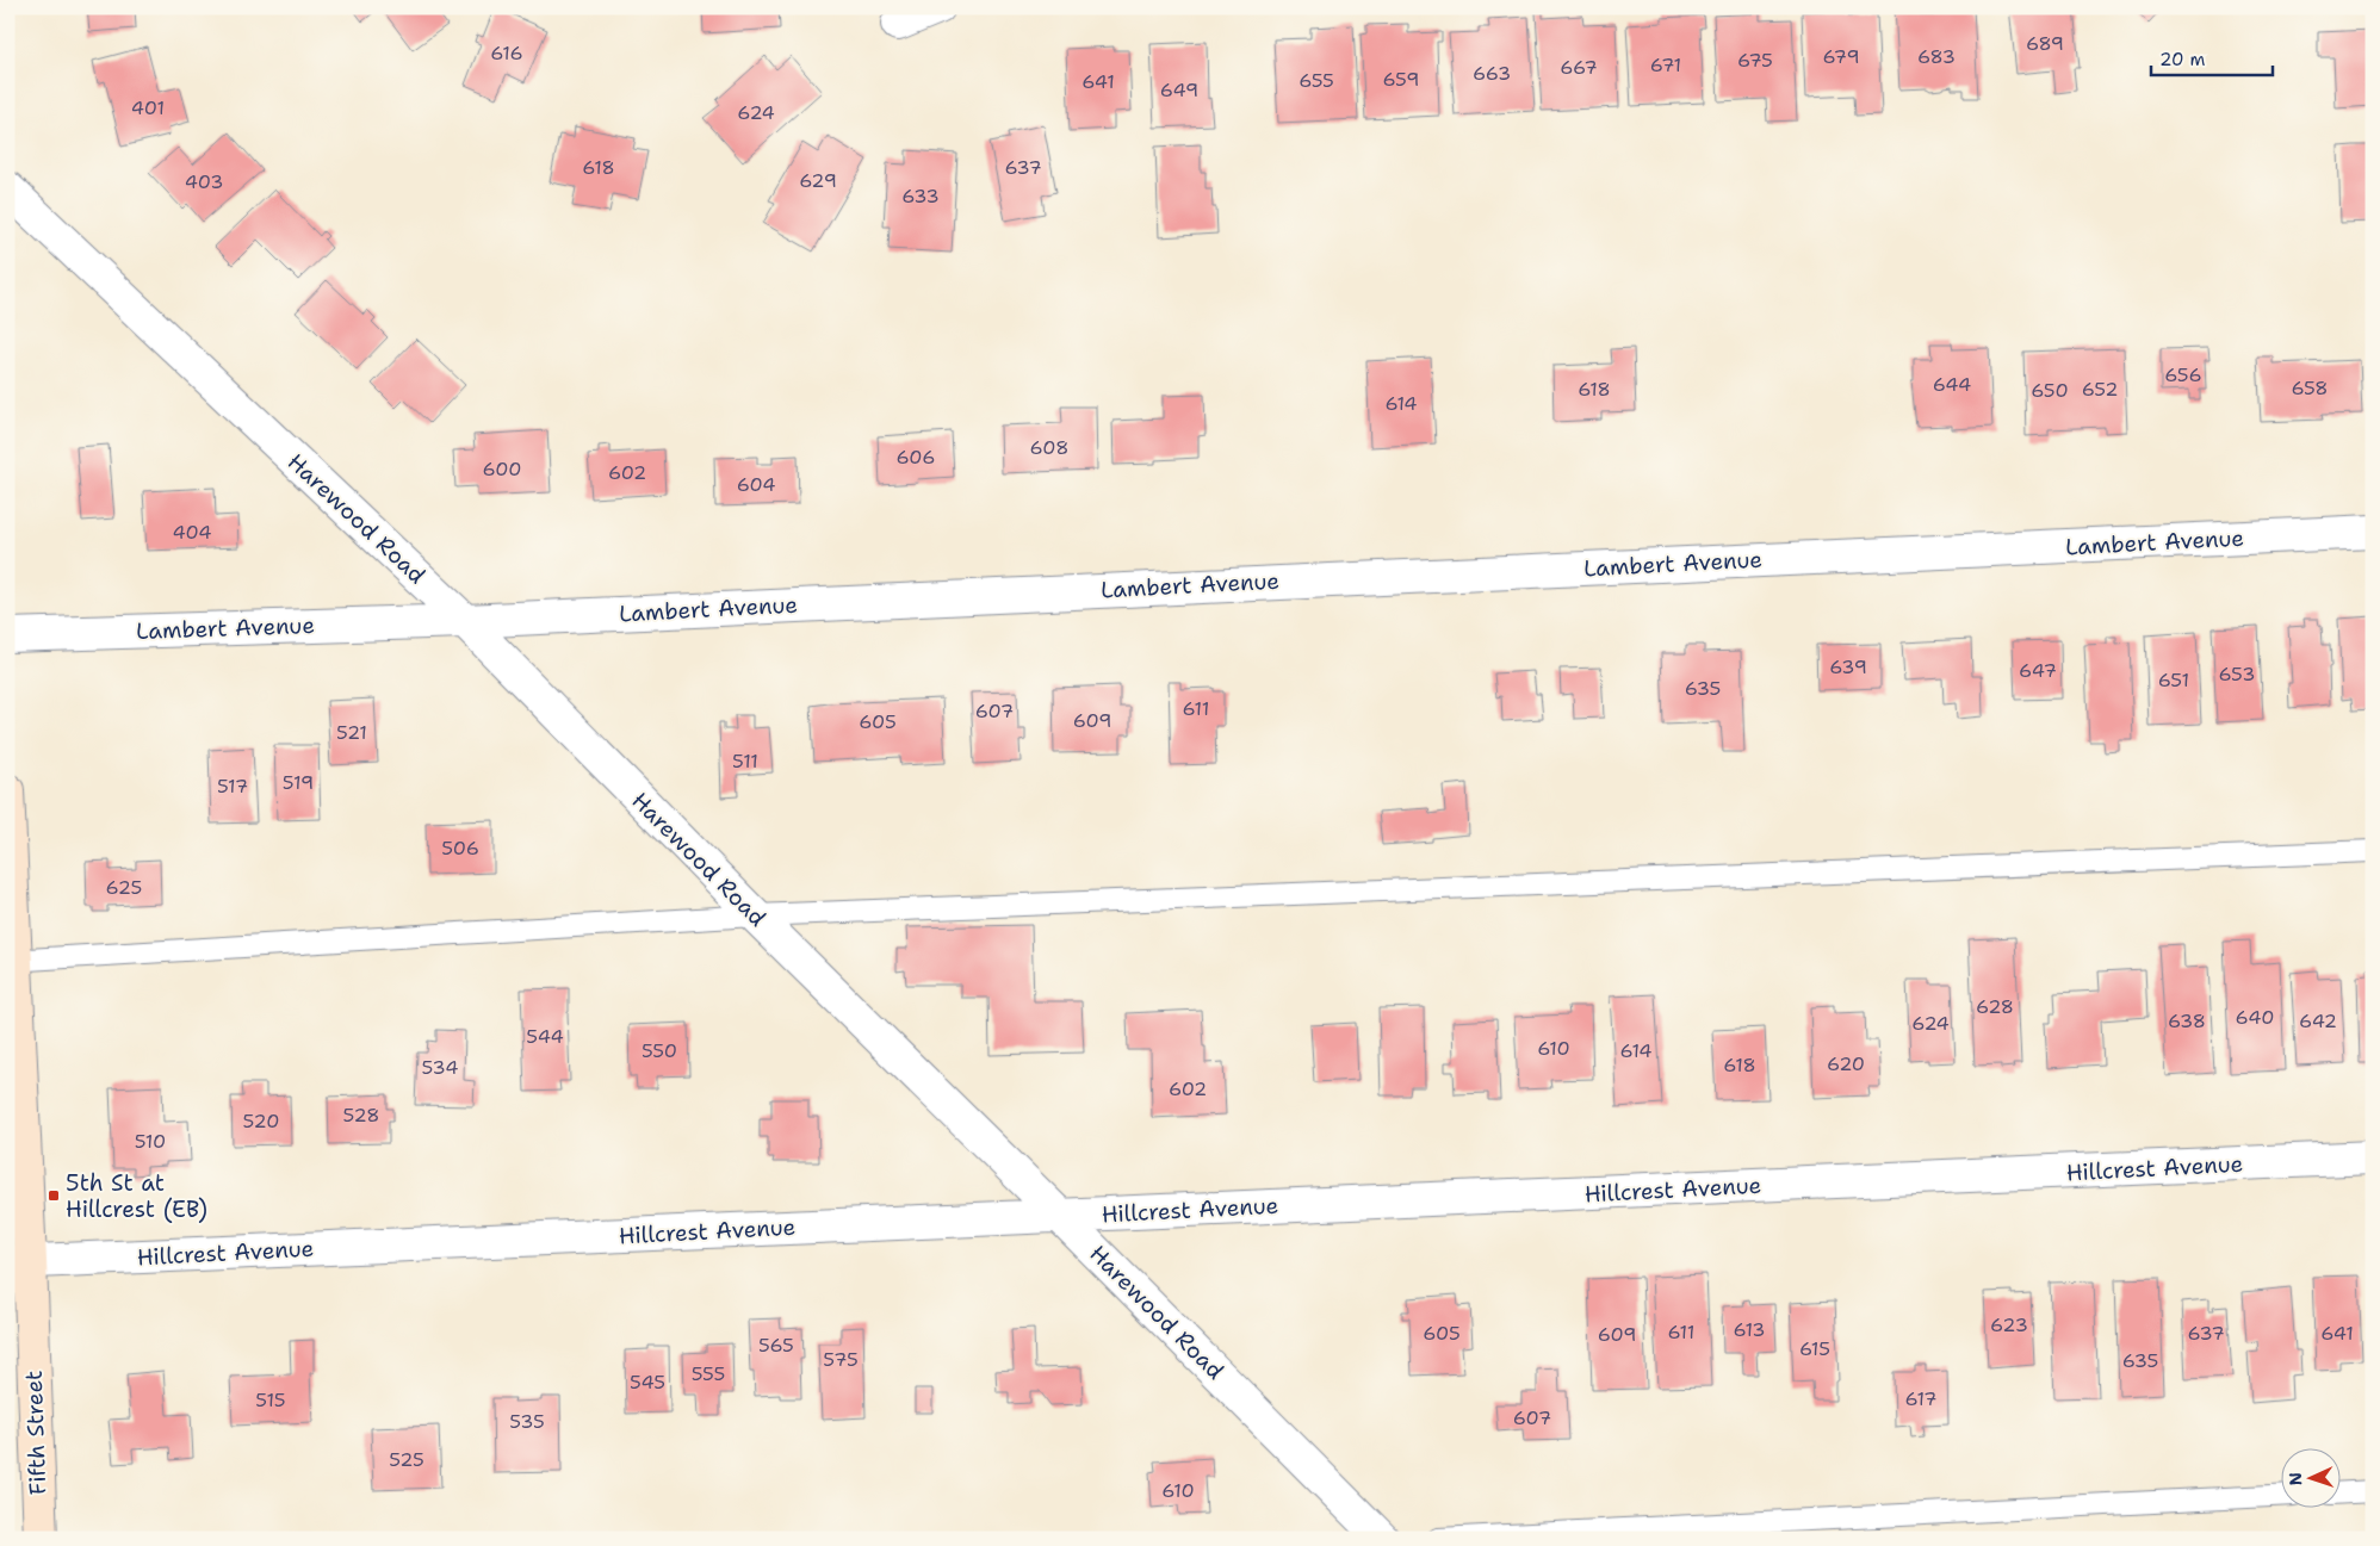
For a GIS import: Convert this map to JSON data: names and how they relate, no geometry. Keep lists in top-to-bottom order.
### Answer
{
  "streets": {
    "main road": ["Fifth Street"],
    "street": ["Harewood Road", "Lambert Avenue", "Hillcrest Avenue"]
  },
  "crossings": [
    ["Harewood Road", "Lambert Avenue"],
    ["Harewood Road", "Hillcrest Avenue"],
    ["Hillcrest Avenue", "Fifth Street"]
  ],
  "places": {
    "transit": ["5th St at Hillcrest (EB)"]
  },
  "house_numbers": [
    "689",
    "616",
    "679",
    "683",
    "675",
    "671",
    "667",
    "663",
    "659",
    "655",
    "641",
    "649",
    "401",
    "624",
    "618",
    "637",
    "629",
    "403",
    "633",
    "656",
    "644",
    "658",
    "618",
    "652",
    "650",
    "614",
    "608",
    "606",
    "600",
    "602",
    "604",
    "404",
    "639",
    "647",
    "653",
    "651",
    "635",
    "611",
    "607",
    "609",
    "605",
    "521",
    "511",
    "519",
    "517",
    "506",
    "625",
    "628",
    "640",
    "638",
    "642",
    "624",
    "544",
    "610",
    "550",
    "614",
    "620",
    "618",
    "534",
    "602",
    "528",
    "520",
    "510",
    "623",
    "613",
    "611",
    "605",
    "637",
    "641",
    "609",
    "565",
    "615",
    "575",
    "635",
    "555",
    "545",
    "617",
    "515",
    "607",
    "535",
    "525",
    "610"
  ],
  "scale_bar": "20 m",
  "north": "left"
}
